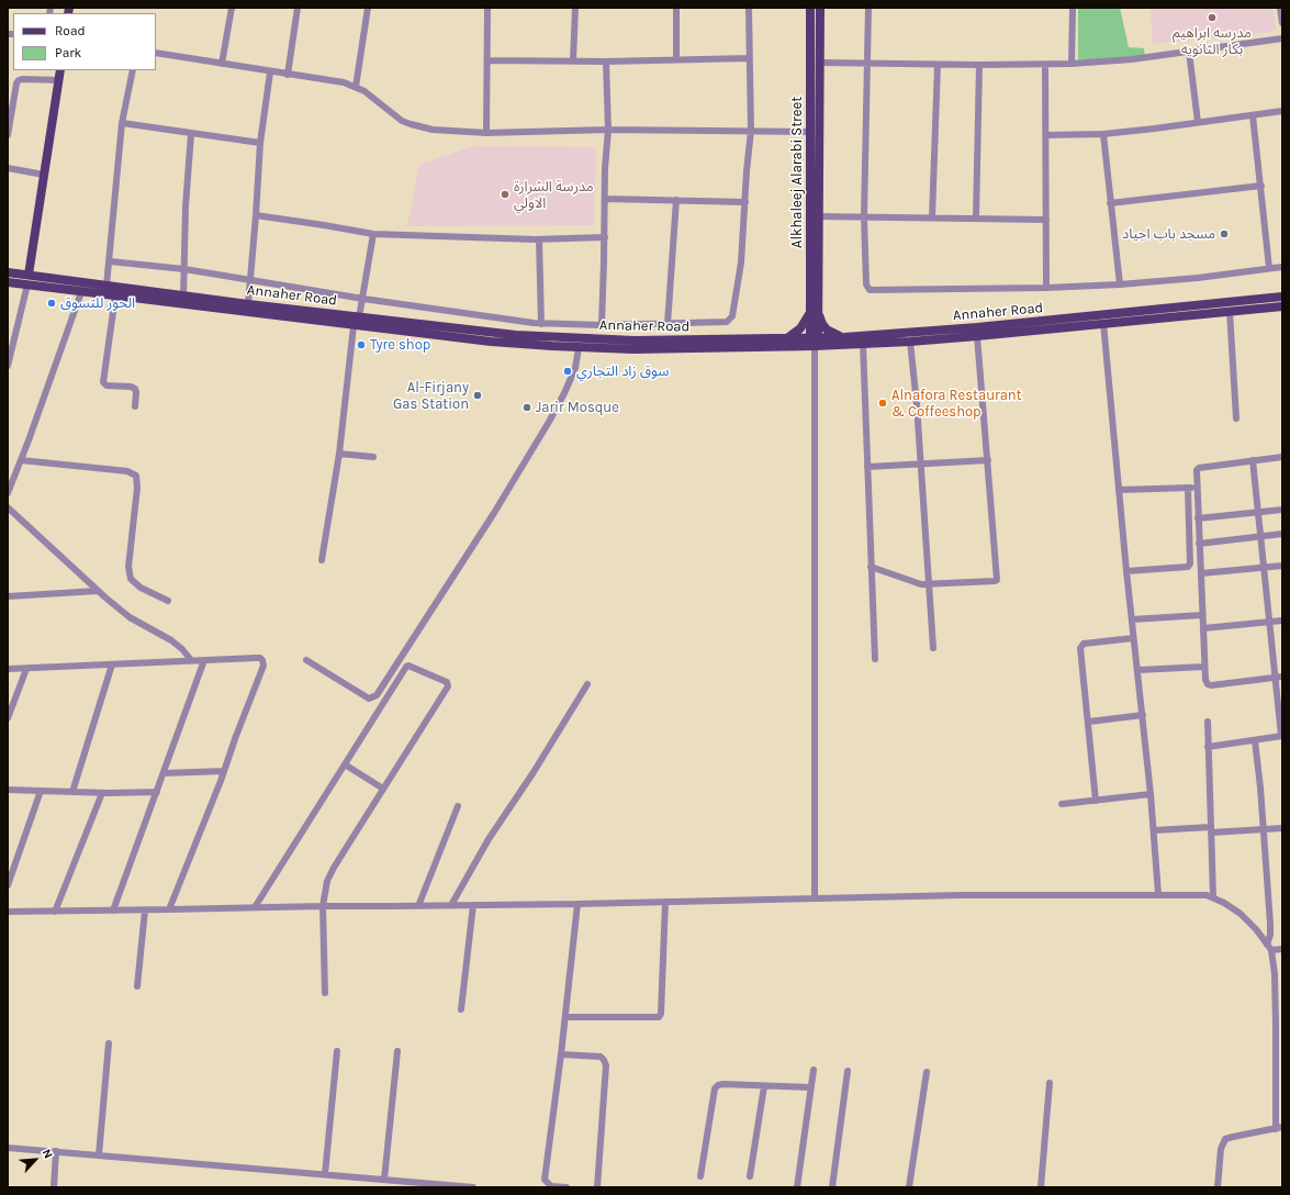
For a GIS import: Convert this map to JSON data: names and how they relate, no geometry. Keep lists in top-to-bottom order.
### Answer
{
  "streets": {
    "main road": ["Alkhaleej Alarabi Street", "Annaher Road"]
  },
  "crossings": [
    ["Alkhaleej Alarabi Street", "Annaher Road"]
  ],
  "places": [
    "مدرسه ابراهيم بكار الثانويه",
    "مدرسة الشرارة الاولي",
    "مسجد باب اجياد",
    "الحور للتسوق",
    "Tyre shop",
    "سوق زاد التجاري",
    "Al-Firjany Gas Station",
    "Alnafora Restaurant & Coffeeshop",
    "Jarir Mosque"
  ],
  "legend": ["Road", "Park"],
  "north": "top right"
}
